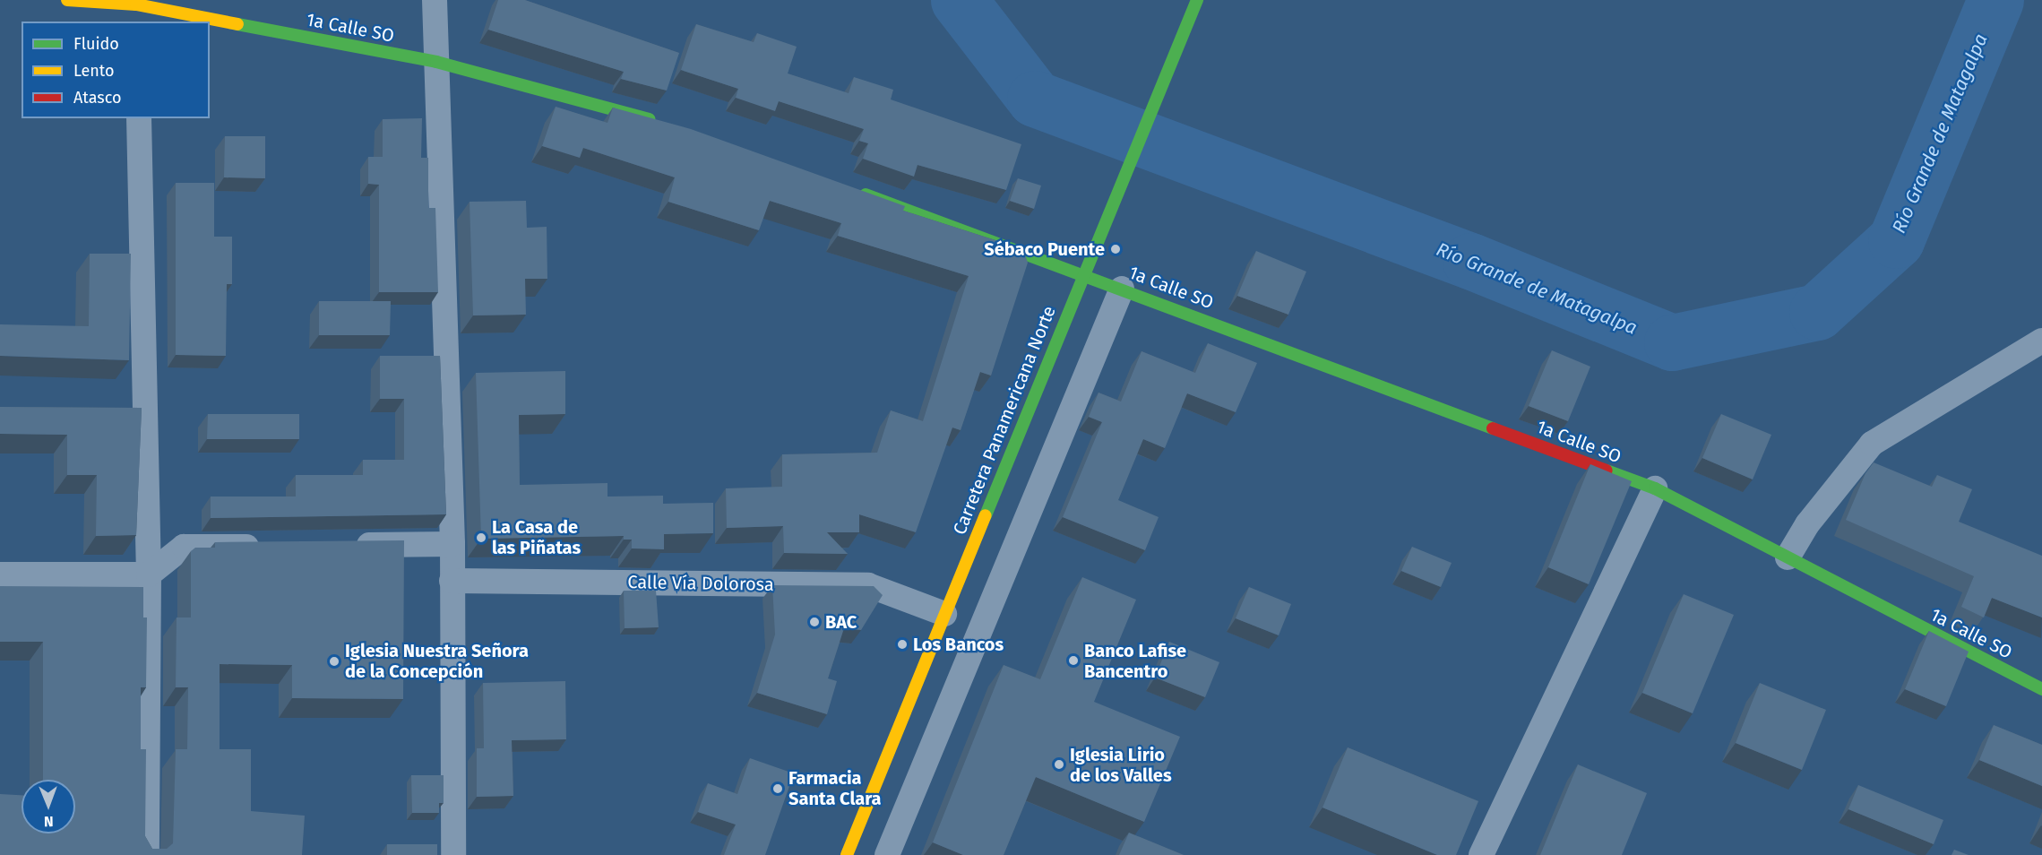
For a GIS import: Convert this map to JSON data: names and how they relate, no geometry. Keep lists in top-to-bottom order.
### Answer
{
  "streets": {
    "main road": ["1a Calle SO", "Carretera Panamericana Norte"],
    "street": ["Calle Vía Dolorosa"]
  },
  "crossings": [
    ["1a Calle SO", "Carretera Panamericana Norte"],
    ["Carretera Panamericana Norte", "Calle Vía Dolorosa"]
  ],
  "water": ["Río Grande de Matagalpa"],
  "places": [
    "Sébaco Puente",
    "La Casa de las Piñatas",
    "BAC",
    "Los Bancos",
    "Banco Lafise Bancentro",
    "Iglesia Nuestra Señora de la Concepción",
    "Iglesia Lirio de los Valles",
    "Farmacia Santa Clara"
  ],
  "legend": ["Fluido", "Lento", "Atasco"],
  "north": "bottom"
}
